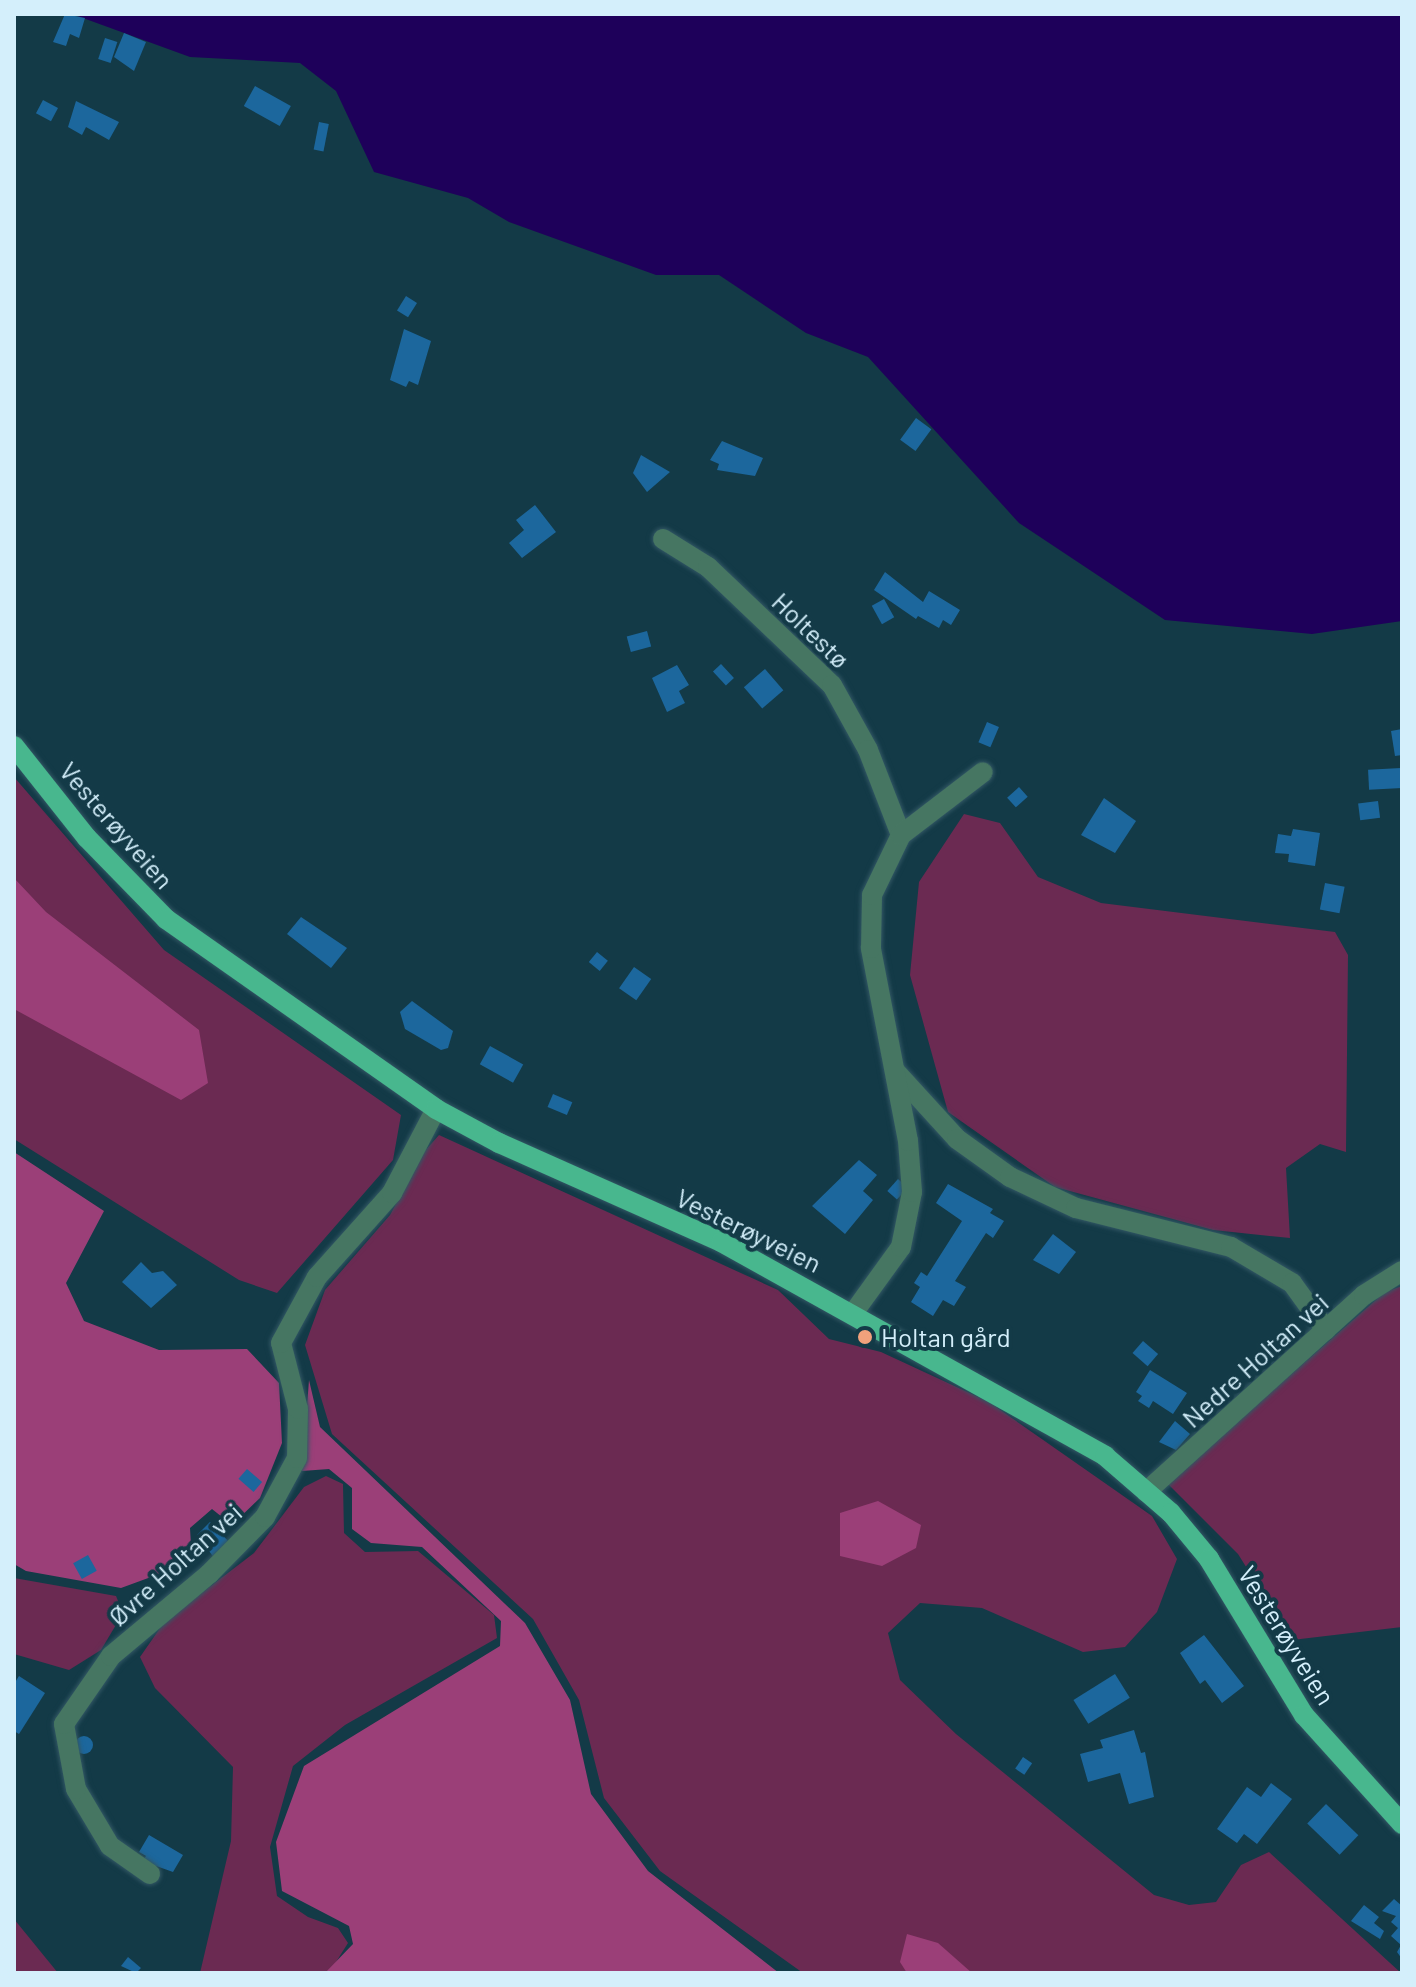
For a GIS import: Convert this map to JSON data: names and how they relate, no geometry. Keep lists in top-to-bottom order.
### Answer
{
  "streets": {
    "main road": ["Vesterøyveien"],
    "street": ["Holtestø", "Nedre Holtan vei", "Øvre Holtan vei"]
  },
  "crossings": [
    ["Vesterøyveien", "Nedre Holtan vei"],
    ["Vesterøyveien", "Øvre Holtan vei"]
  ],
  "places": ["Holtan gård"]
}
